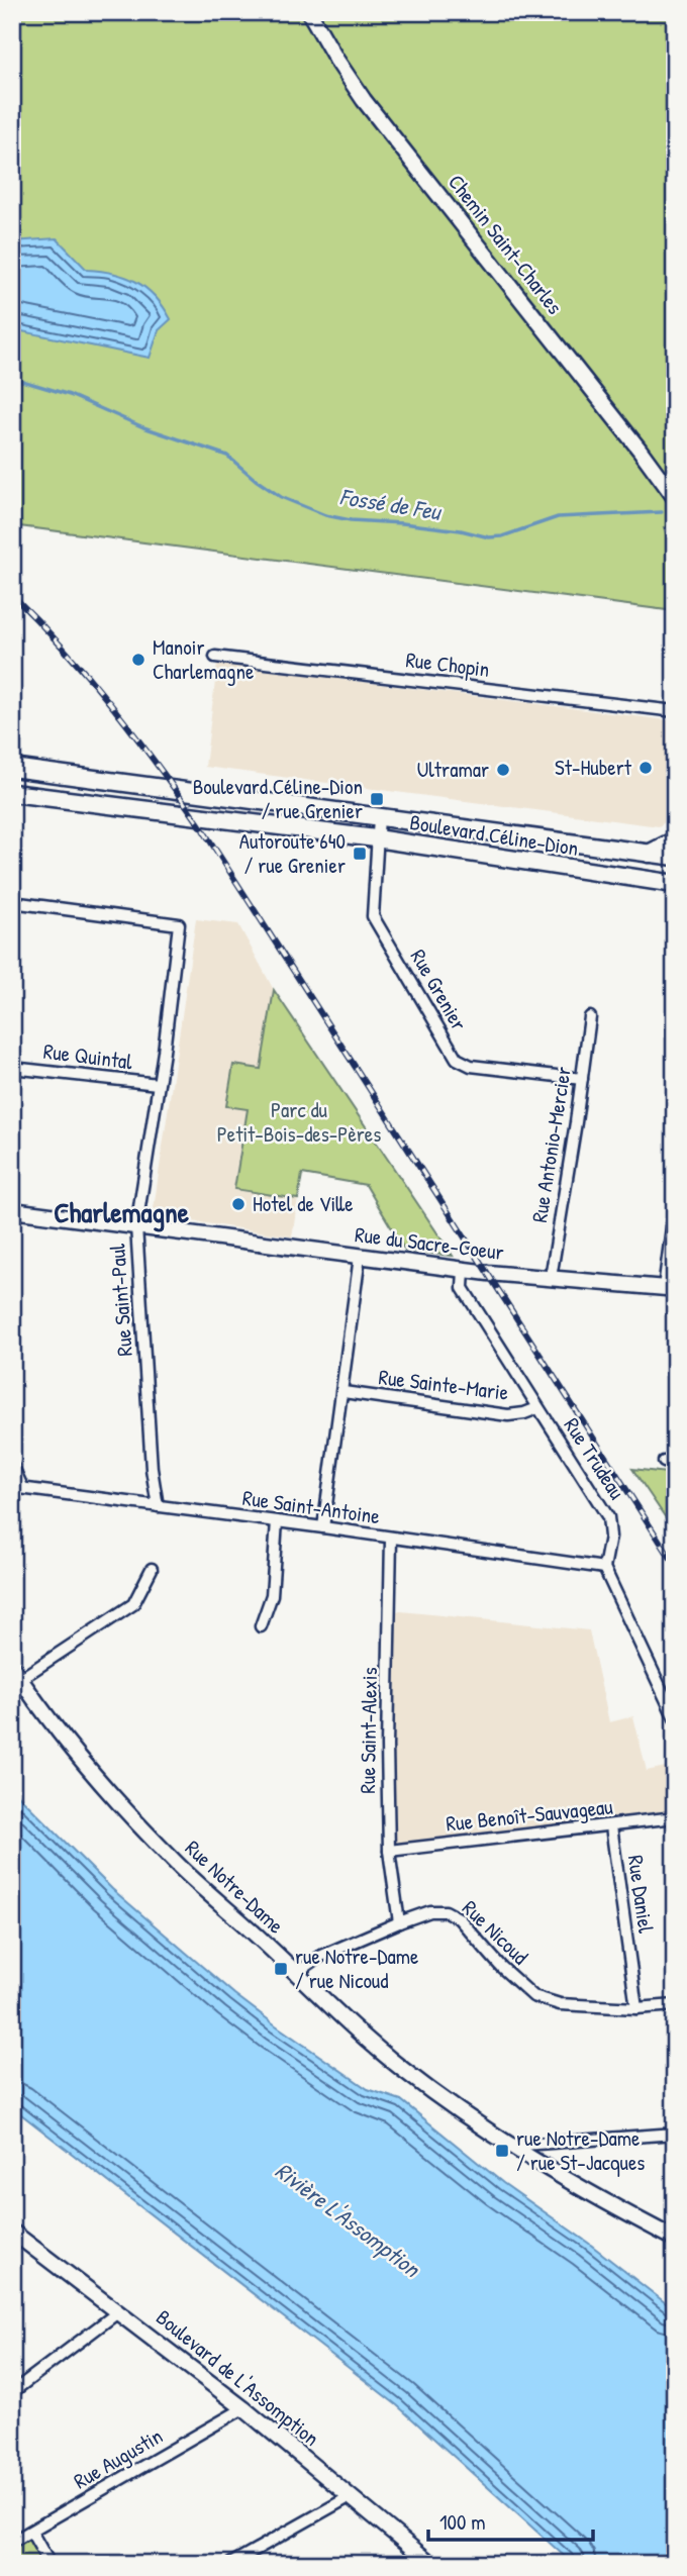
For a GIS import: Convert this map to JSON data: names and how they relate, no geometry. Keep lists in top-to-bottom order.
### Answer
{
  "streets": {
    "main road": [
      "Chemin Saint-Charles",
      "Boulevard Céline-Dion",
      "Rue du Sacre-Coeur",
      "Rue Notre-Dame",
      "Boulevard de L'Assomption"
    ],
    "street": [
      "Rue Chopin",
      "Rue Grenier",
      "Rue Quintal",
      "Rue Antonio-Mercier",
      "Rue Saint-Paul",
      "Rue Sainte-Marie",
      "Rue Trudeau",
      "Rue Saint-Antoine",
      "Rue Saint-Alexis",
      "Rue Benoît-Sauvageau",
      "Rue Daniel",
      "Rue Nicoud",
      "Rue Augustin"
    ]
  },
  "crossings": [
    ["Boulevard Céline-Dion", "Rue Grenier"],
    ["Rue Grenier", "Rue Antonio-Mercier"],
    ["Rue Quintal", "Rue Saint-Paul"],
    ["Rue Antonio-Mercier", "Rue du Sacre-Coeur"],
    ["Rue du Sacre-Coeur", "Rue Saint-Paul"],
    ["Rue du Sacre-Coeur", "Rue Trudeau"],
    ["Rue Saint-Paul", "Rue Saint-Antoine"],
    ["Rue Sainte-Marie", "Rue Trudeau"],
    ["Rue Trudeau", "Rue Saint-Antoine"],
    ["Rue Saint-Antoine", "Rue Saint-Alexis"],
    ["Rue Saint-Alexis", "Rue Benoît-Sauvageau"],
    ["Rue Saint-Alexis", "Rue Nicoud"],
    ["Rue Benoît-Sauvageau", "Rue Daniel"],
    ["Rue Notre-Dame", "Rue Nicoud"],
    ["Rue Daniel", "Rue Nicoud"],
    ["Boulevard de L'Assomption", "Rue Augustin"]
  ],
  "districts": ["Charlemagne"],
  "water": ["Fossé de Feu", "Rivière L'Assomption"],
  "parks": ["Parc du Petit-Bois-des-Pères"],
  "places": {
    "other": [
      "Manoir Charlemagne",
      "St-Hubert",
      "Ultramar",
      "Hotel de Ville"
    ],
    "transit": [
      "Boulevard Céline-Dion / rue Grenier",
      "Autoroute 640 / rue Grenier",
      "rue Notre-Dame / rue Nicoud",
      "rue Notre-Dame / rue St-Jacques"
    ]
  },
  "scale_bar": "100 m"
}
